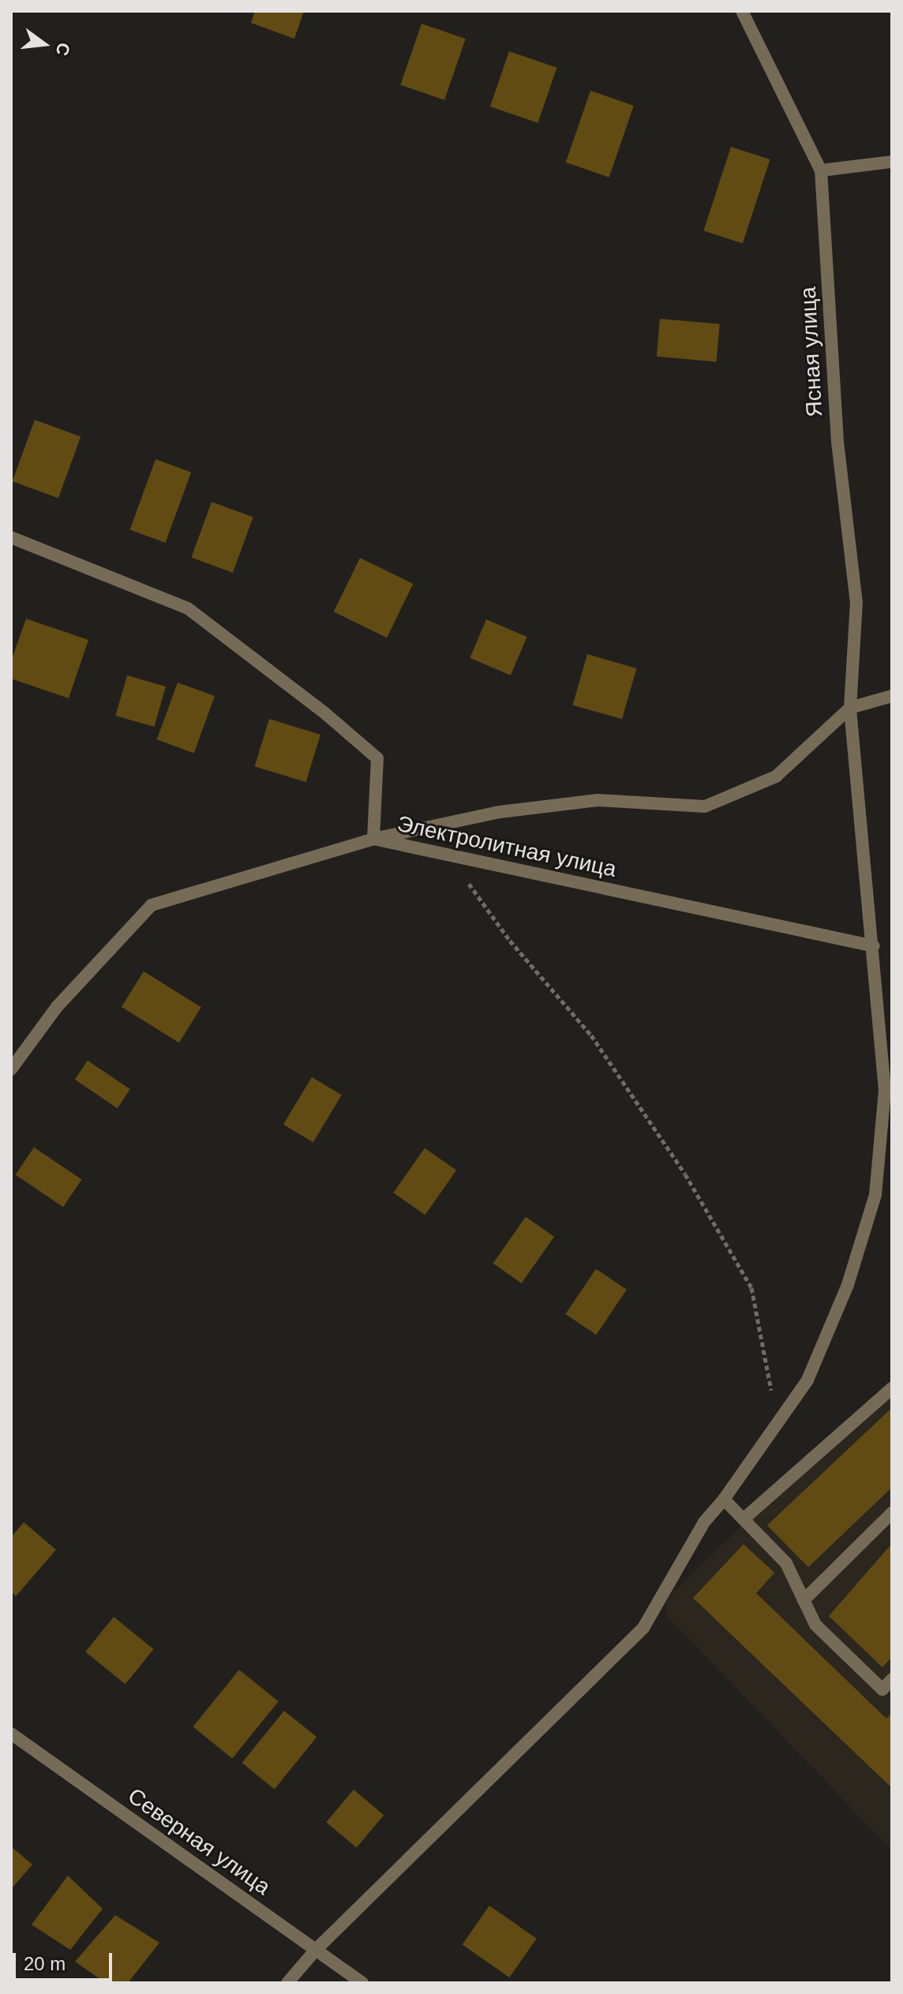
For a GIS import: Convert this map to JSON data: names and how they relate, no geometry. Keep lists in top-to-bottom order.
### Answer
{
  "streets": {
    "street": ["Ясная улица", "Электролитная улица", "Северная улица"]
  },
  "crossings": [
    ["Ясная улица", "Электролитная улица"],
    ["Ясная улица", "Северная улица"]
  ],
  "scale_bar": "20 m",
  "north": "right"
}
